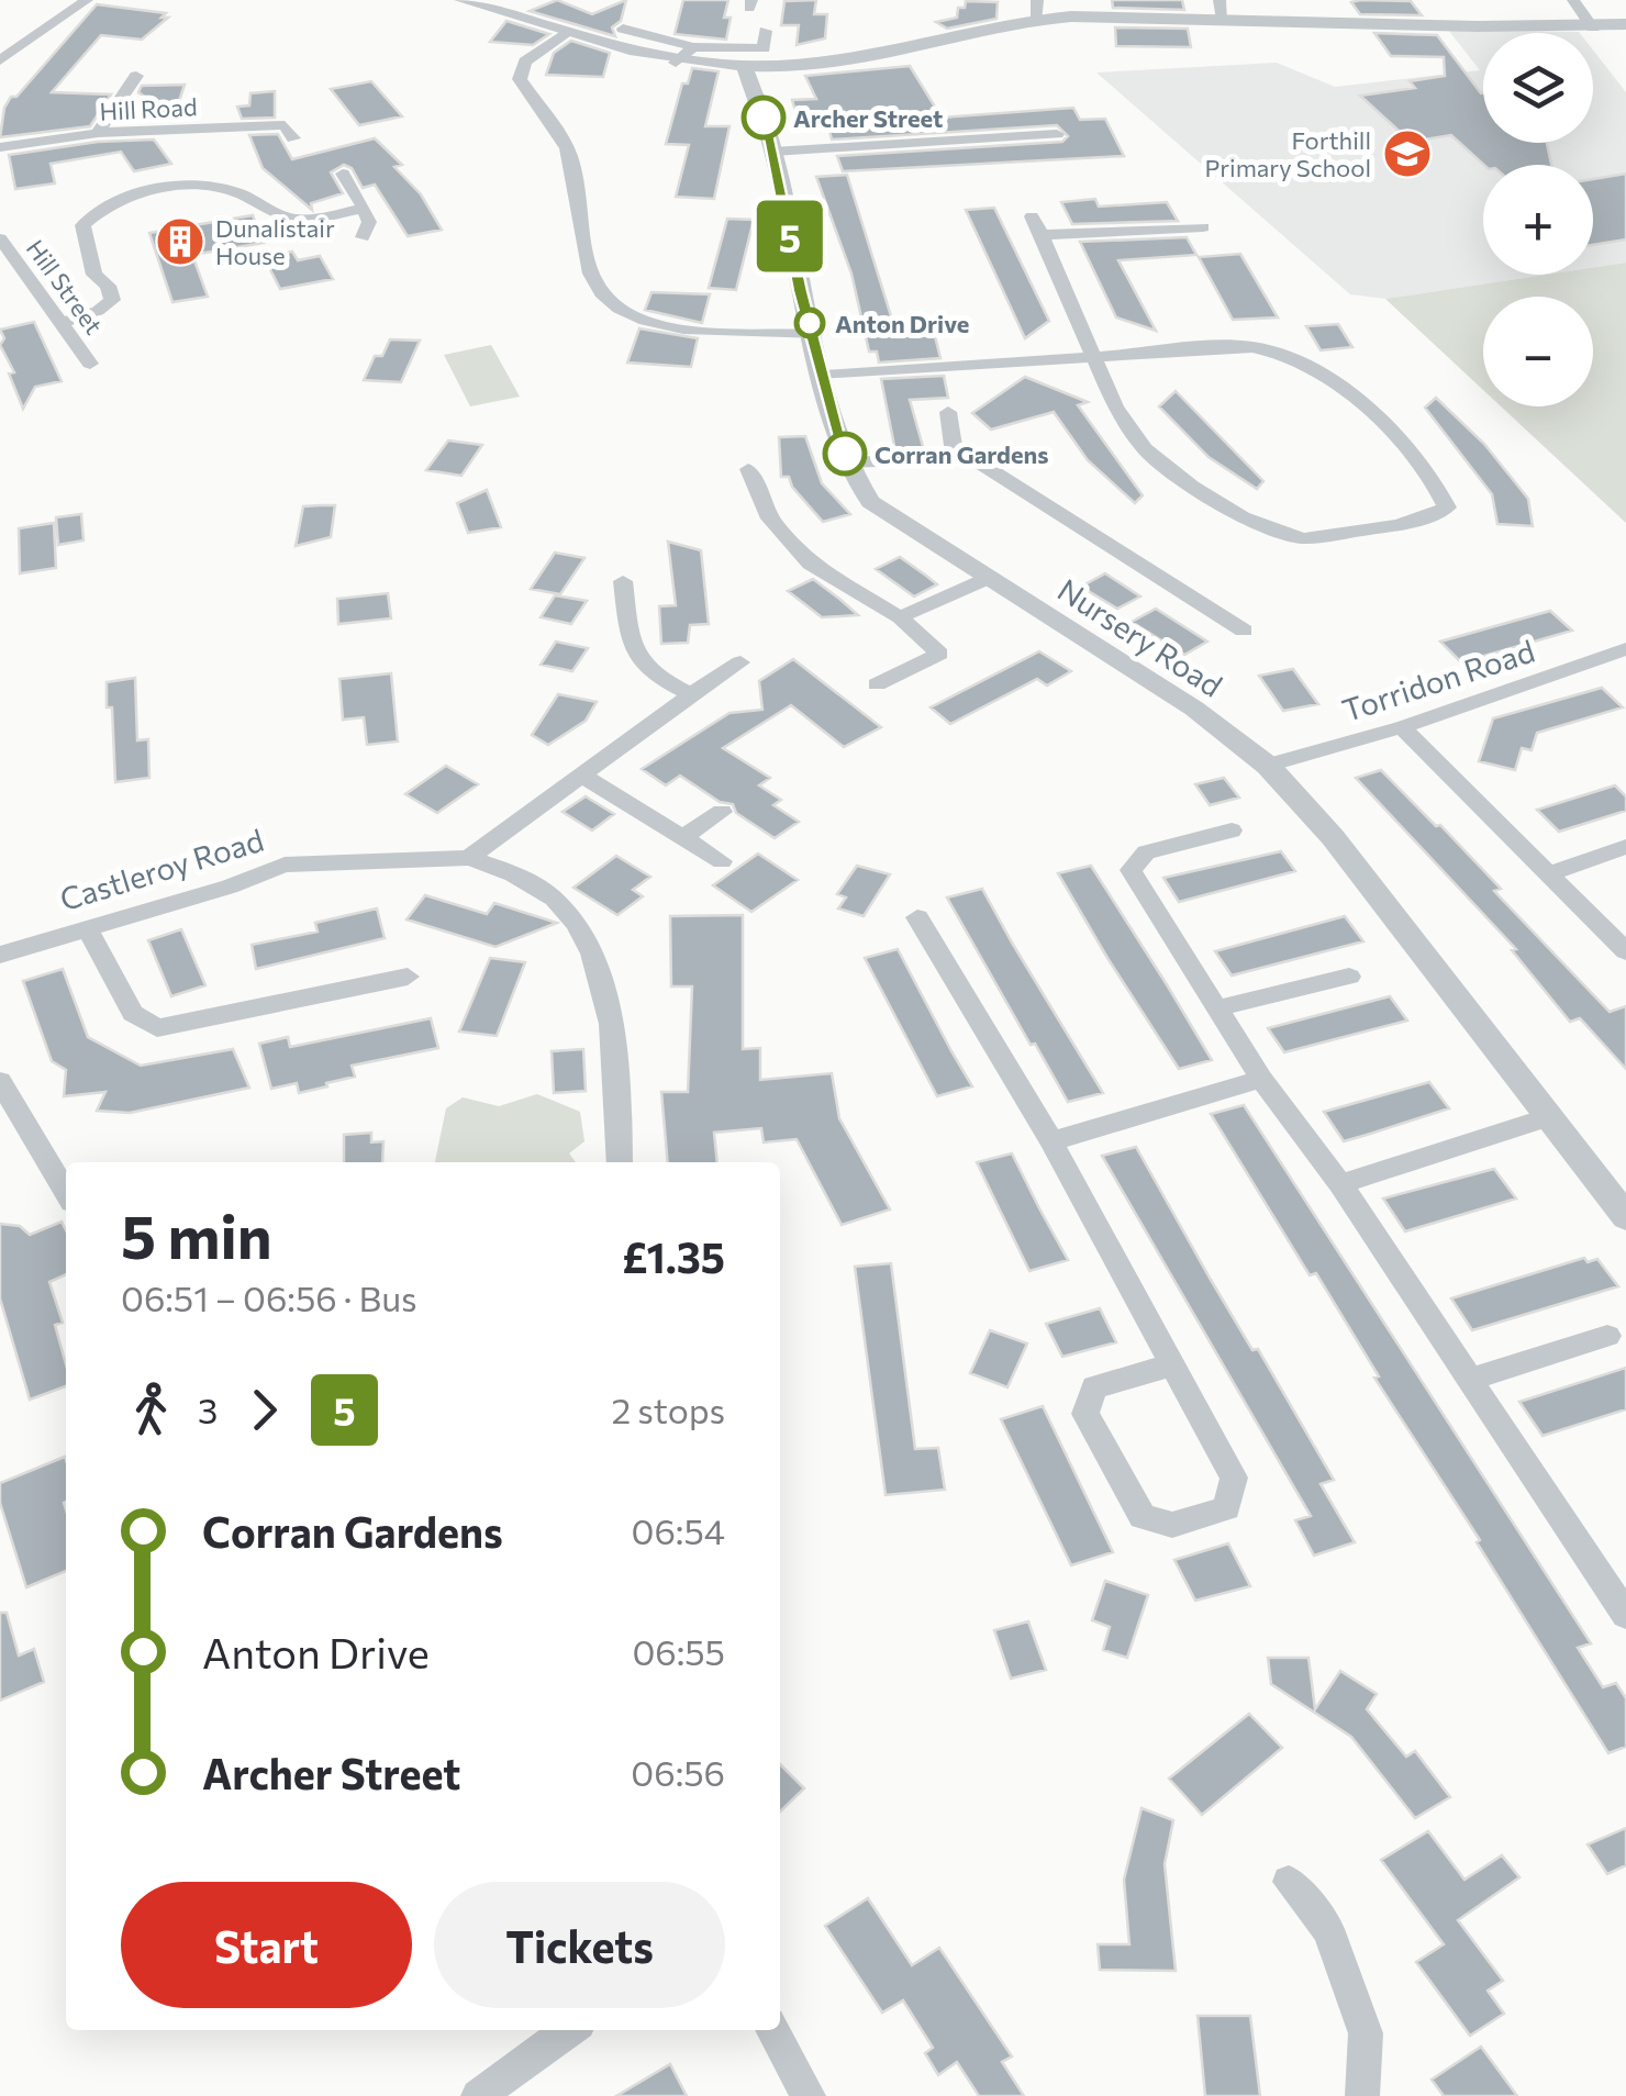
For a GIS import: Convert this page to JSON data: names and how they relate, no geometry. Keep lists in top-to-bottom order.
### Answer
{
  "streets": {
    "street": [
      "Hill Road",
      "Hill Street",
      "Nursery Road",
      "Torridon Road",
      "Castleroy Road"
    ]
  },
  "crossings": [
    ["Nursery Road", "Torridon Road"]
  ],
  "places": {
    "other": ["Archer Street", "Anton Drive", "Corran Gardens"],
    "school or university": ["Forthill Primary School"],
    "building": ["Dunalistair House"]
  },
  "lines": ["bus line 5"],
  "page": {
    "on_map": "5",
    "map_buttons": ["+", "−"],
    "heading": ["5 min", "06:51 – 06:56 · Bus", "£1.35"],
    "legs": ["3", "5", "2 stops"],
    "list": [
      {
        "name": "Corran Gardens",
        "value": "06:54"
      },
      {
        "name": "Anton Drive",
        "value": "06:55"
      },
      {
        "name": "Archer Street",
        "value": "06:56"
      }
    ],
    "buttons": ["Start", "Tickets"]
  }
}
